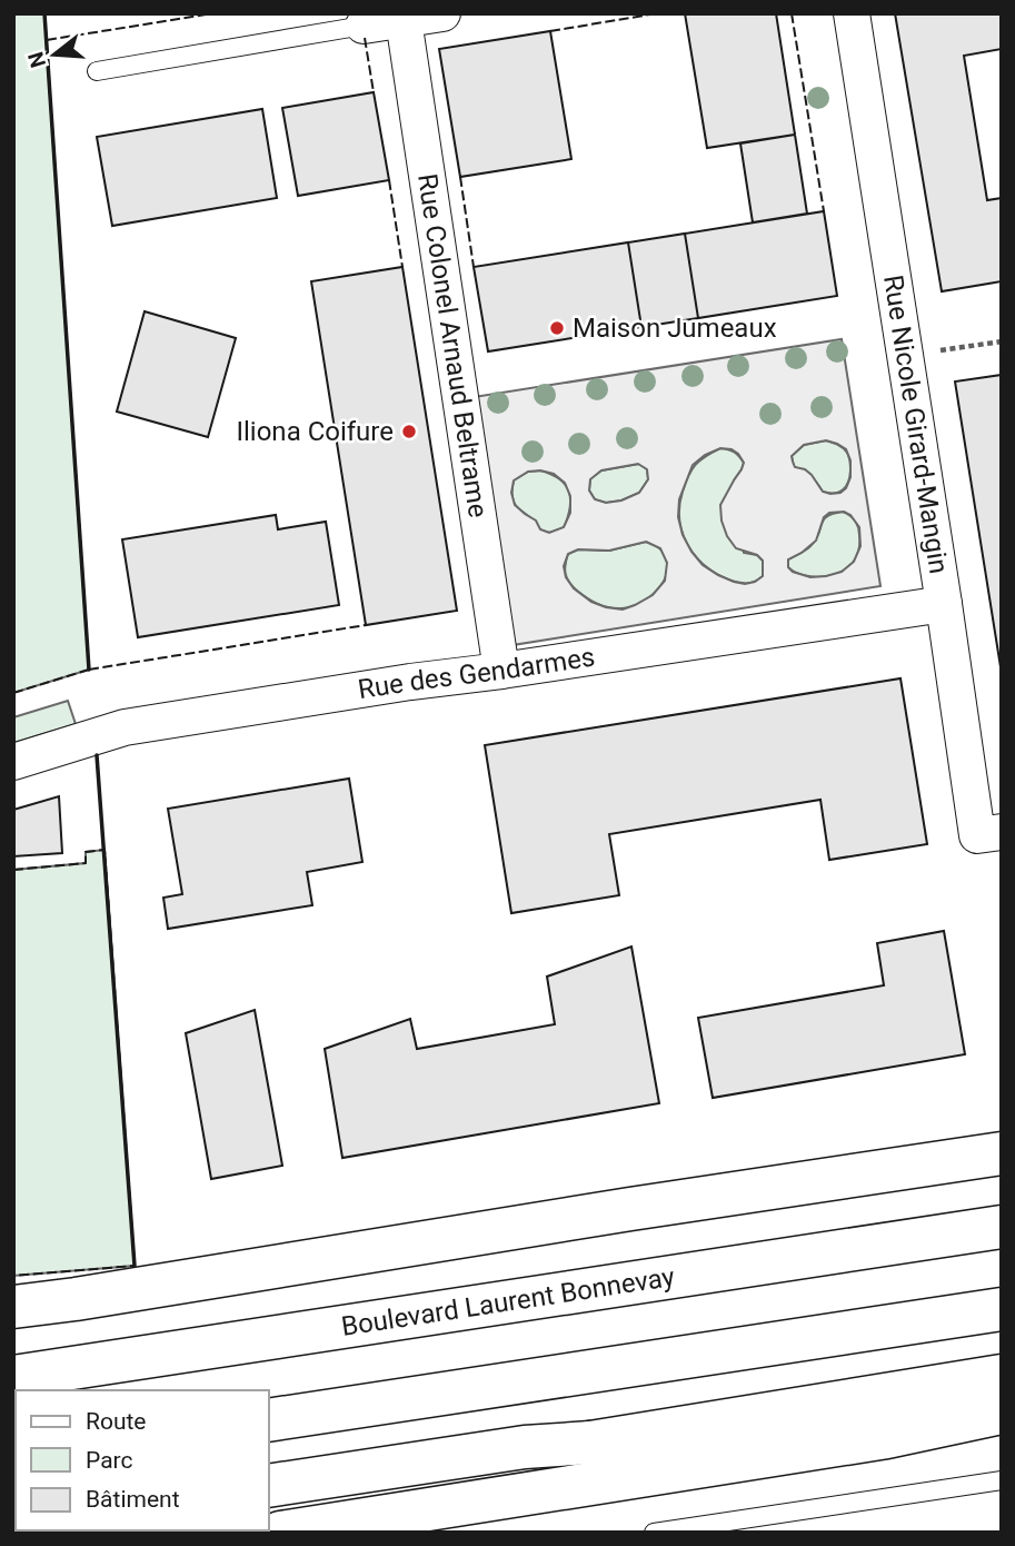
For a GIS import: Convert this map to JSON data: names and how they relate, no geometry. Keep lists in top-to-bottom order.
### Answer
{
  "streets": {
    "main road": ["Boulevard Laurent Bonnevay"],
    "street": ["Rue Colonel Arnaud Beltrame", "Rue Nicole Girard-Mangin", "Rue des Gendarmes"]
  },
  "crossings": [
    ["Rue Colonel Arnaud Beltrame", "Rue des Gendarmes"],
    ["Rue Nicole Girard-Mangin", "Rue des Gendarmes"]
  ],
  "places": ["Maison Jumeaux", "Iliona Coifure"],
  "legend": ["Route", "Parc", "Bâtiment"],
  "north": "left"
}
